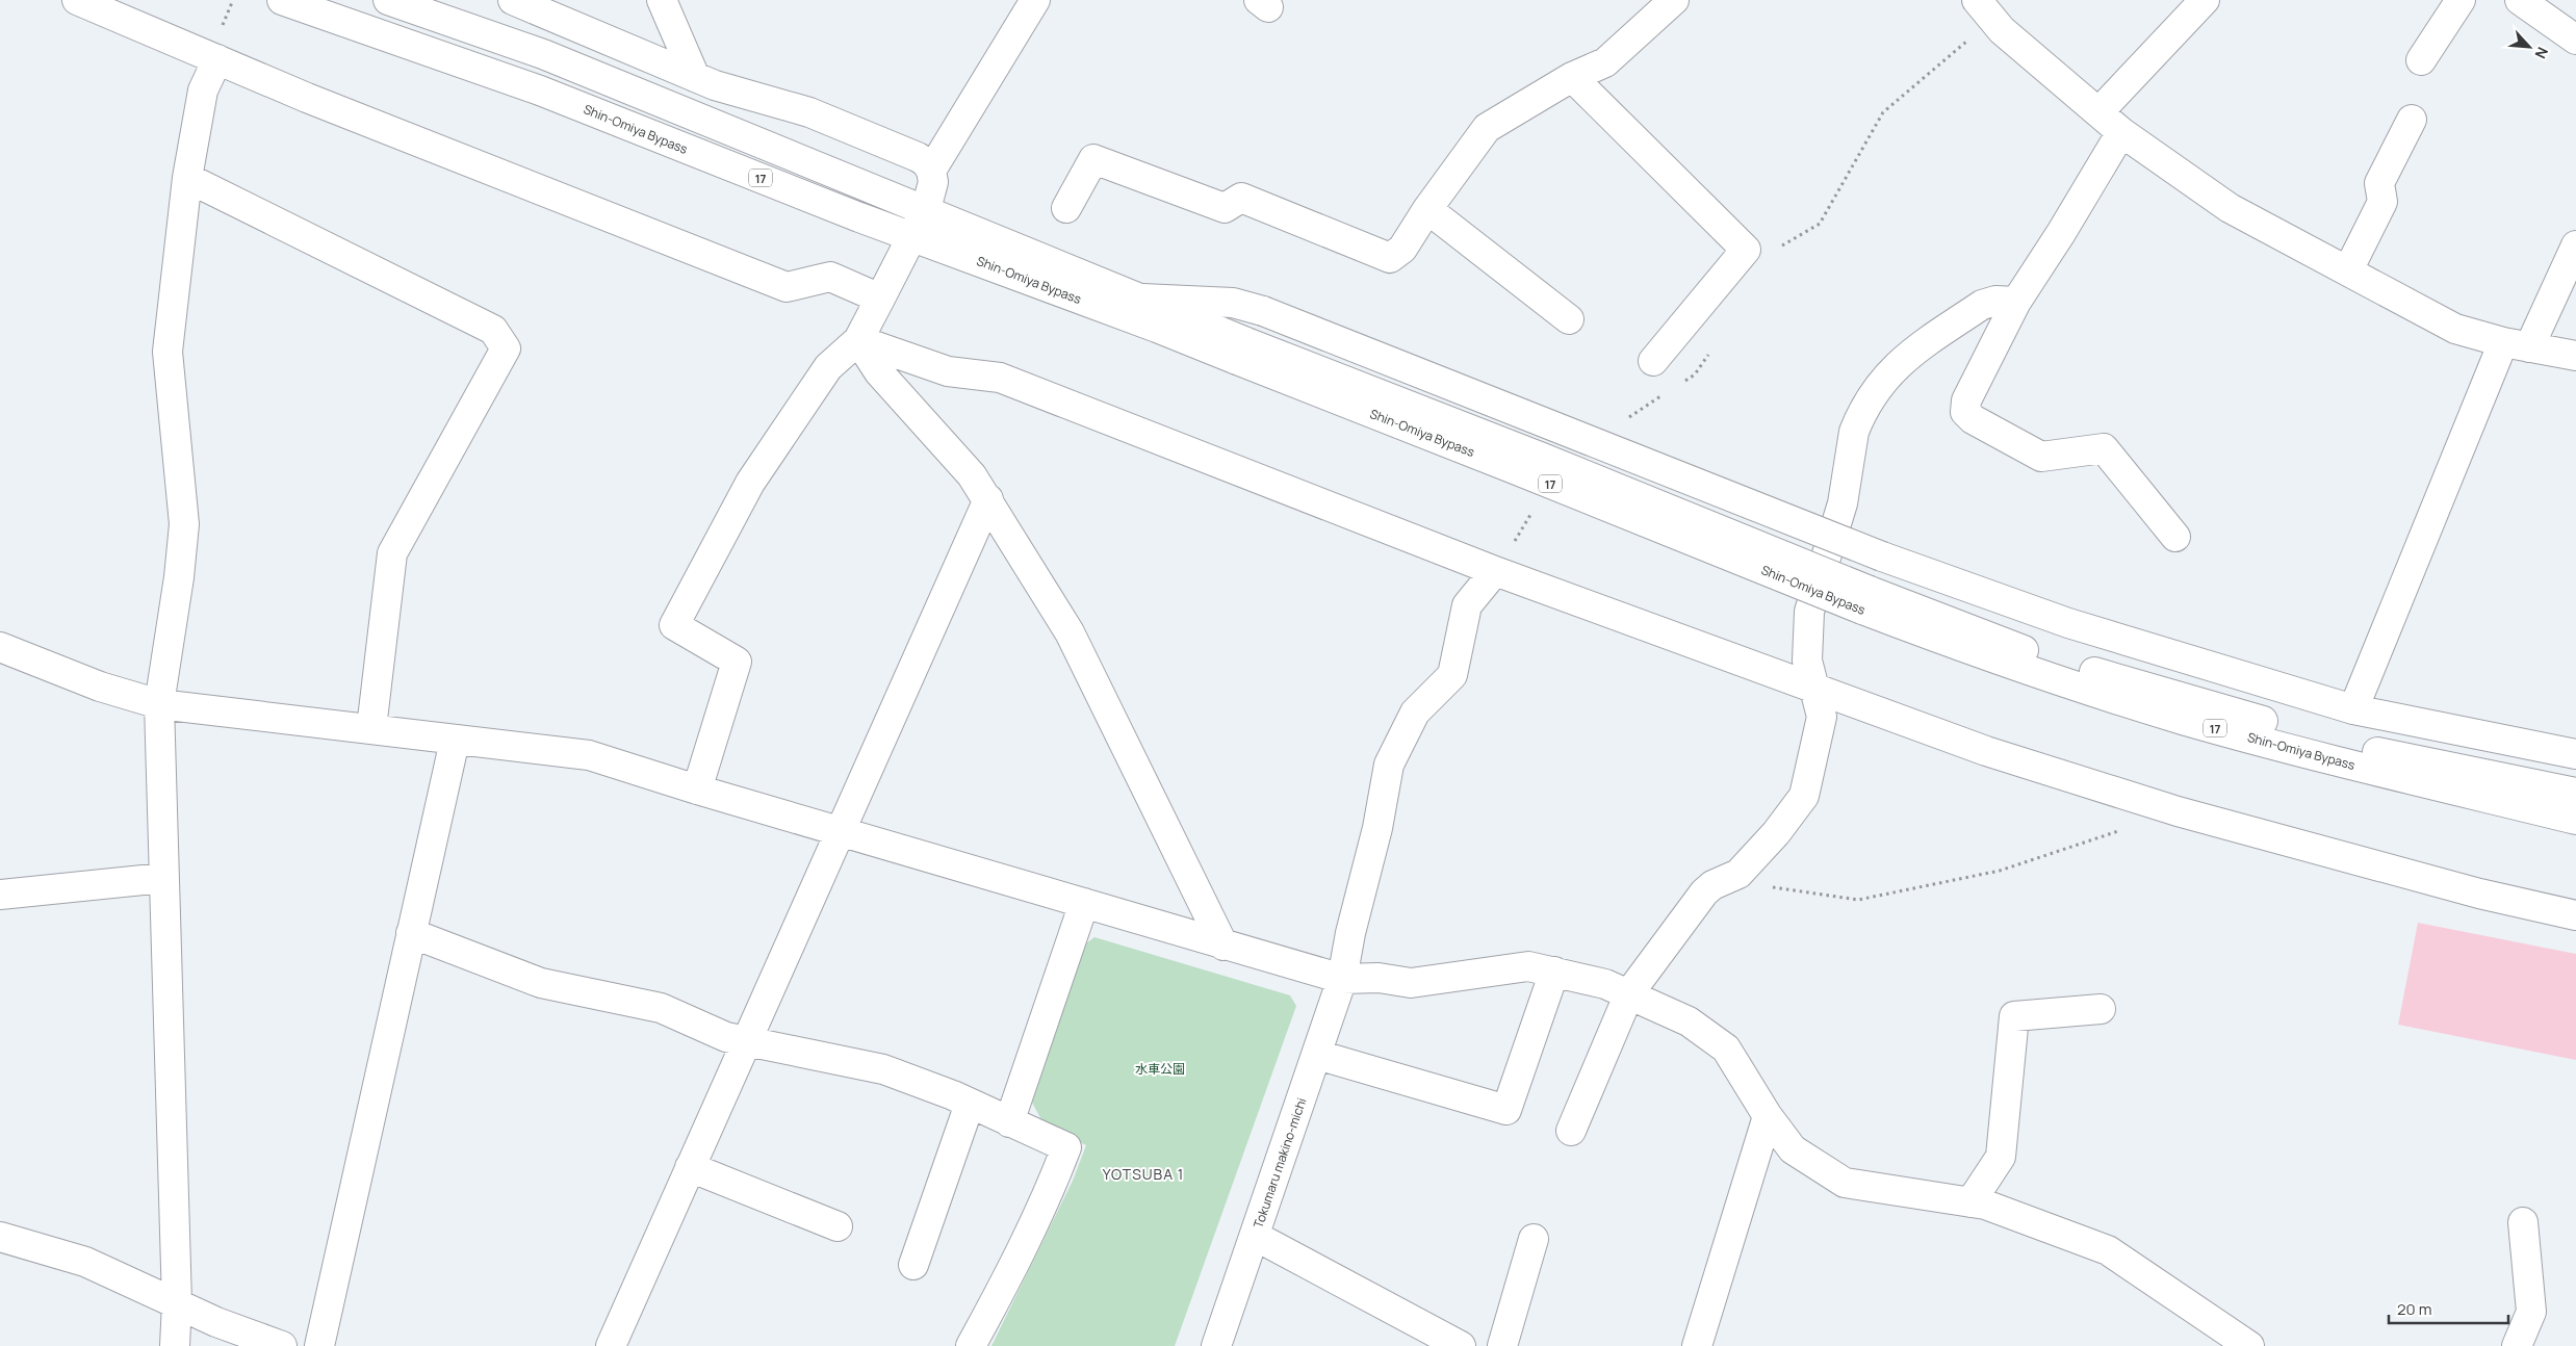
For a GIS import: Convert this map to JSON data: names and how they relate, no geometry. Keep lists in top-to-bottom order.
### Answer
{
  "streets": {
    "main road": ["Shin-Omiya Bypass", "17", "Tokumaru makino-michi"]
  },
  "crossings": [
    ["Shin-Omiya Bypass", "17"]
  ],
  "districts": ["YOTSUBA 1"],
  "parks": ["水車公園"],
  "scale_bar": "20 m",
  "north": "bottom right"
}
